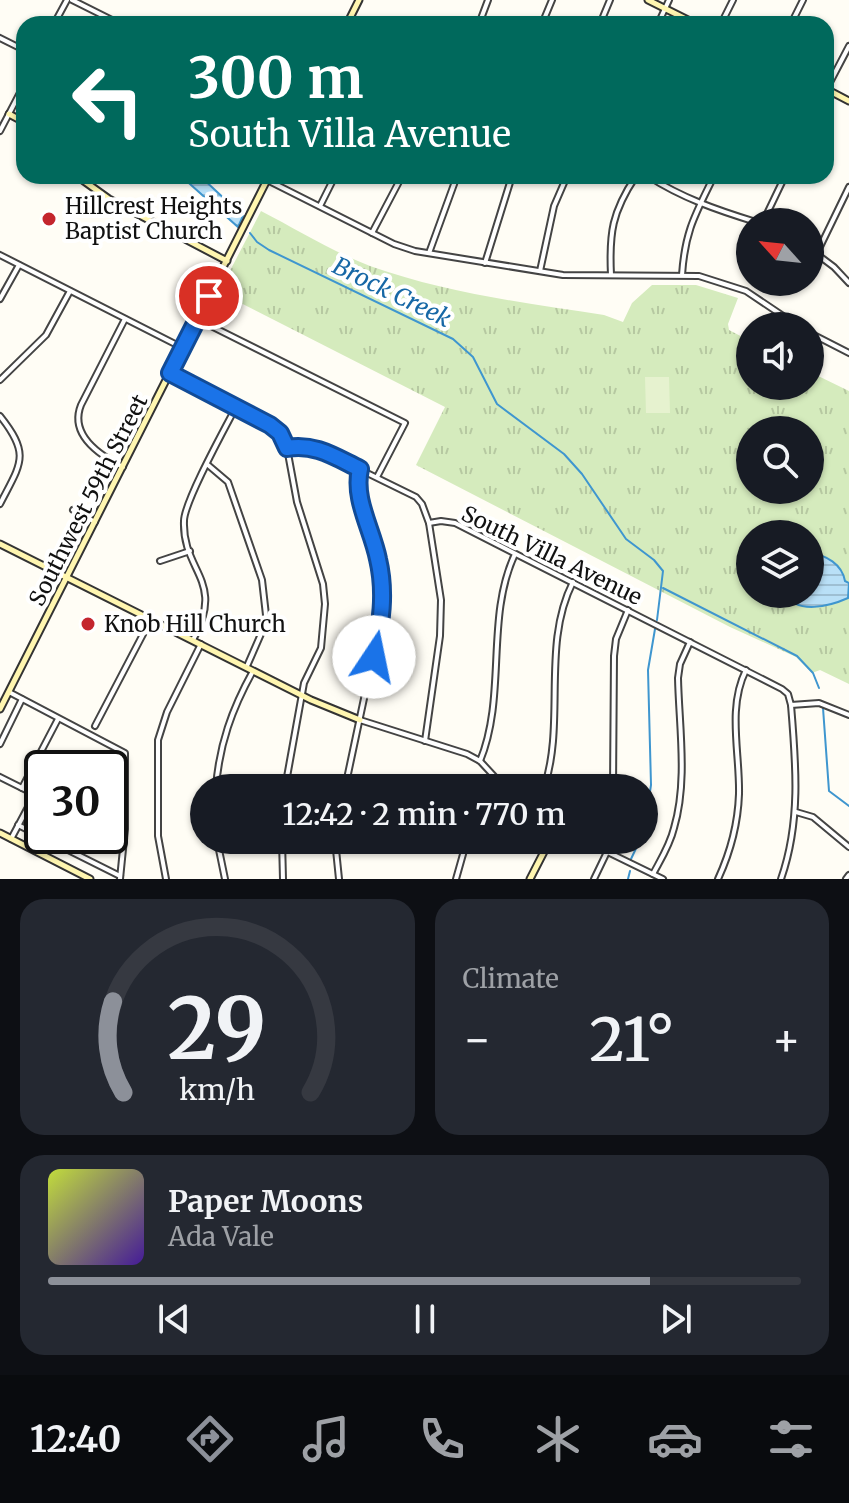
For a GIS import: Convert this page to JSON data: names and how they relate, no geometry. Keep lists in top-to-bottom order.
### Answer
{
  "streets": {
    "main road": ["Southwest 59th Street"],
    "street": ["South Villa Avenue"]
  },
  "water": ["Brock Creek"],
  "places": ["Hillcrest Heights Baptist Church", "Knob Hill Church"],
  "north": "top left",
  "page": {
    "turn": ["300 m", "South Villa Avenue"],
    "limit": "30",
    "trip": "12:42 · 2 min · 770 m",
    "tile": "Climate",
    "heat": ["−", "21°", "+"],
    "song": ["Paper Moons", "Ada Vale"],
    "tabs": "12:40",
    "gauge": ["29", "km/h"]
  }
}
